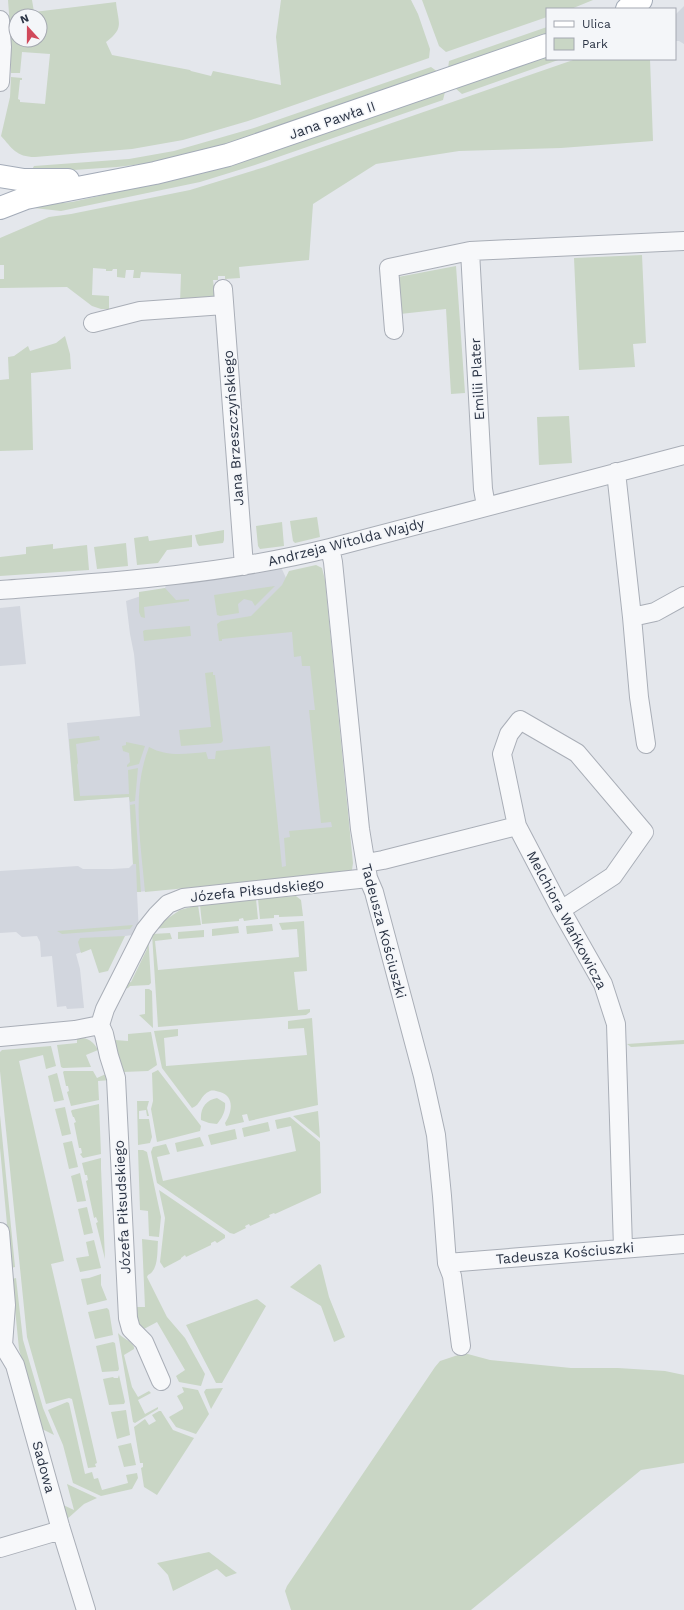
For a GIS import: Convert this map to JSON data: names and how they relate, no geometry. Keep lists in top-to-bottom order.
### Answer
{
  "streets": {
    "main road": ["Jana Pawła II"],
    "street": [
      "Emilii Plater",
      "Jana Brzeszczyńskiego",
      "Andrzeja Witolda Wajdy",
      "Józefa Piłsudskiego",
      "Melchiora Wańkowicza",
      "Tadeusza Kościuszki",
      "Sadowa"
    ]
  },
  "crossings": [
    ["Emilii Plater", "Andrzeja Witolda Wajdy"],
    ["Jana Brzeszczyńskiego", "Andrzeja Witolda Wajdy"],
    ["Andrzeja Witolda Wajdy", "Tadeusza Kościuszki"],
    ["Józefa Piłsudskiego", "Melchiora Wańkowicza"],
    ["Józefa Piłsudskiego", "Tadeusza Kościuszki"],
    ["Melchiora Wańkowicza", "Tadeusza Kościuszki"]
  ],
  "legend": ["Ulica", "Park"],
  "north": "top"
}
